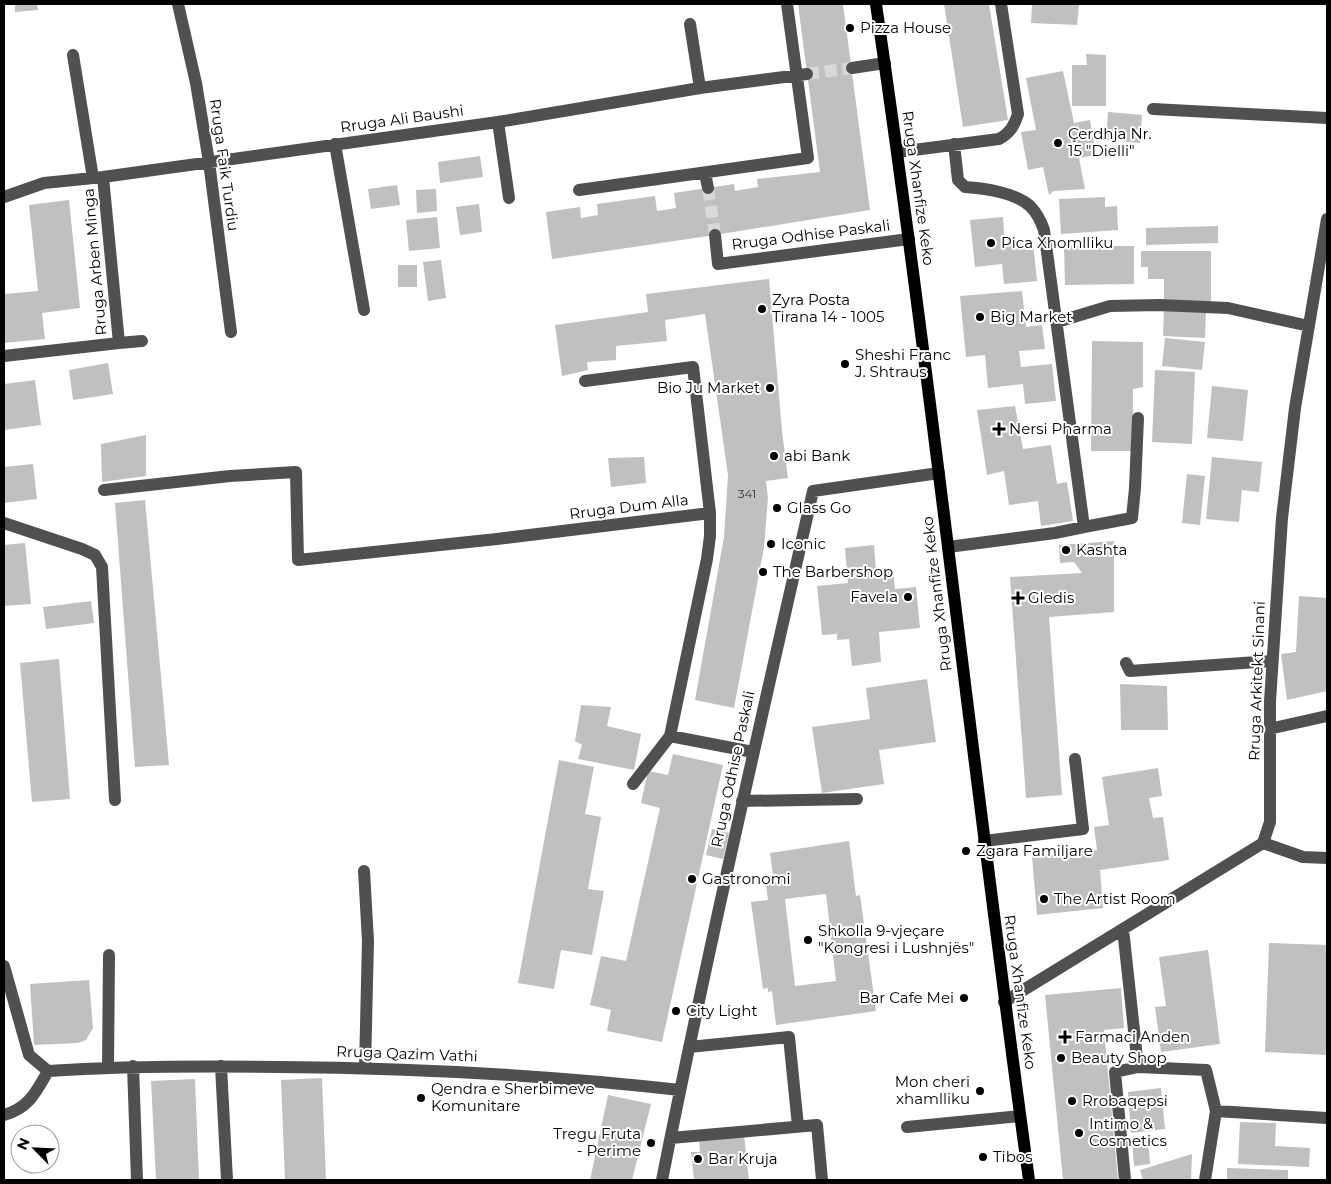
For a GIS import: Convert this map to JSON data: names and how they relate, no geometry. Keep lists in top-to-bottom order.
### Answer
{
  "streets": {
    "main road": ["Rruga Xhanfize Keko"],
    "street": [
      "Rruga Ali Baushi",
      "Rruga Faik Turdiu",
      "Rruga Odhise Paskali",
      "Rruga Arben Minga",
      "Rruga Dum Alla",
      "Rruga Arkitekt Sinani",
      "Rruga Qazim Vathi"
    ]
  },
  "crossings": [
    ["Rruga Ali Baushi", "Rruga Faik Turdiu"],
    ["Rruga Ali Baushi", "Rruga Arben Minga"],
    ["Rruga Xhanfize Keko", "Rruga Odhise Paskali"],
    ["Rruga Odhise Paskali", "Rruga Qazim Vathi"]
  ],
  "places": {
    "other": [
      "Pizza House",
      "Çerdhja Nr. 15 \"Dielli\"",
      "Pica Xhomlliku",
      "Zyra Posta Tirana 14 - 1005",
      "Big Market",
      "Sheshi Franc J. Shtraus",
      "Bio Ju Market",
      "abi Bank",
      "Glass Go",
      "Iconic",
      "Kashta",
      "The Barbershop",
      "Favela",
      "Zgara Familjare",
      "Gastronomi",
      "The Artist Room",
      "Shkolla 9-vjeçare \"Kongresi i Lushnjës\"",
      "Bar Cafe Mei",
      "City Light",
      "Beauty Shop",
      "Mon cheri xhamlliku",
      "Qendra e Sherbimeve Komunitare",
      "Rrobaqepsi",
      "Intimo & Cosmetics",
      "Tregu Fruta - Perime",
      "Tibos",
      "Bar Kruja"
    ],
    "health": ["Nersi Pharma", "Gledis", "Farmaci Anden"]
  },
  "house_numbers": ["341"],
  "north": "top left"
}
